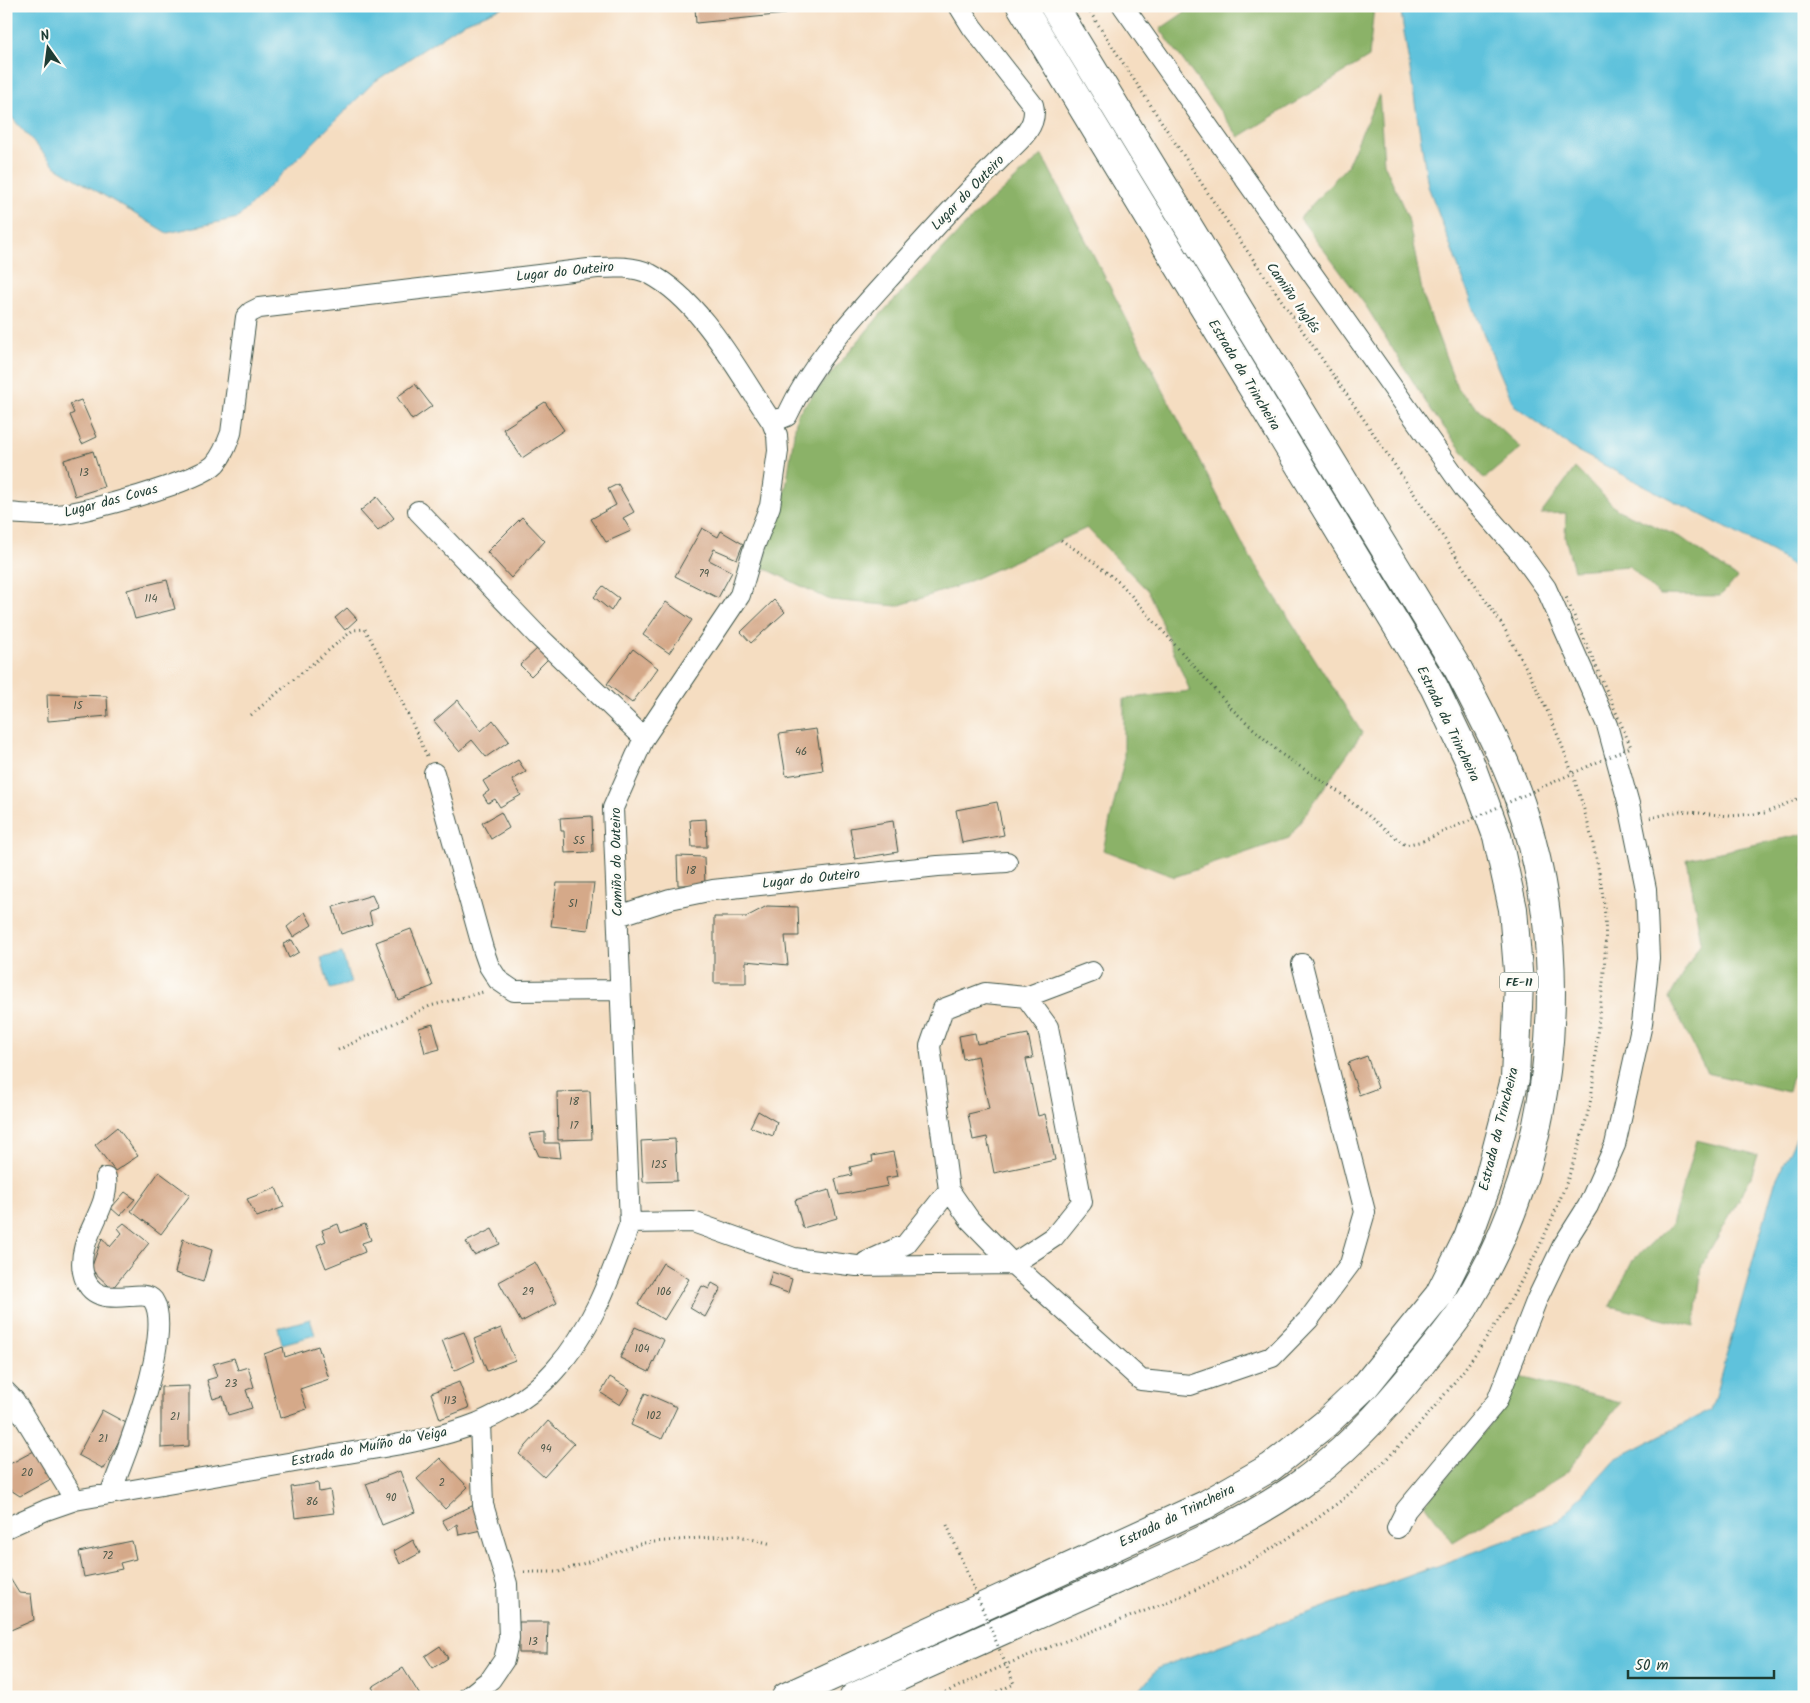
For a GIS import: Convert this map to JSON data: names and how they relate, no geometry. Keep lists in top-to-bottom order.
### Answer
{
  "streets": {
    "highway": ["Estrada da Trincheira", "FE-11"],
    "street": [
      "Lugar do Outeiro",
      "Lugar das Covas",
      "Camiño do Outeiro",
      "Estrada do Muíño da Veiga"
    ],
    "path": ["Camiño Inglés"]
  },
  "crossings": [
    ["Lugar do Outeiro", "Lugar das Covas"],
    ["Lugar do Outeiro", "Camiño do Outeiro"],
    ["Camiño do Outeiro", "Estrada do Muíño da Veiga"]
  ],
  "house_numbers": [
    "13",
    "79",
    "114",
    "15",
    "46",
    "55",
    "18",
    "51",
    "18",
    "17",
    "125",
    "29",
    "106",
    "104",
    "23",
    "113",
    "102",
    "21",
    "21",
    "94",
    "20",
    "2",
    "90",
    "86",
    "72",
    "13"
  ],
  "scale_bar": "50 m",
  "north": "top"
}
